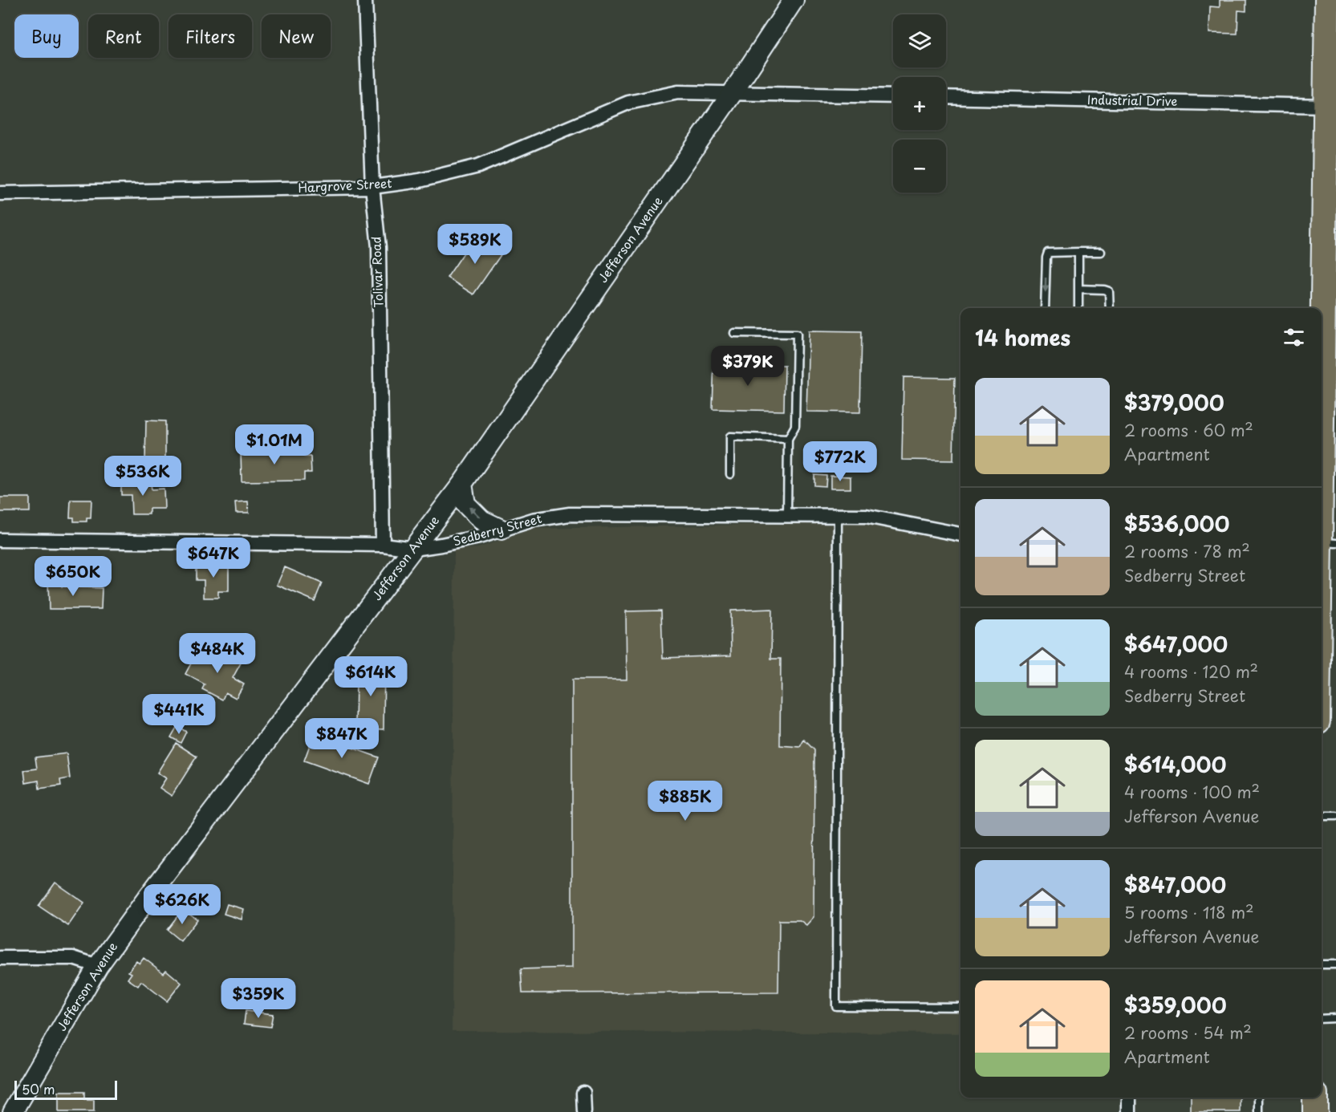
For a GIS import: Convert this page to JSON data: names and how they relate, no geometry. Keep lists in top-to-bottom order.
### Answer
{
  "streets": {
    "street": [
      "Industrial Drive",
      "Hargrove Street",
      "Jefferson Avenue",
      "Tolivar Road",
      "Sedberry Street"
    ]
  },
  "crossings": [
    ["Hargrove Street", "Jefferson Avenue"],
    ["Hargrove Street", "Tolivar Road"],
    ["Jefferson Avenue", "Sedberry Street"],
    ["Tolivar Road", "Sedberry Street"]
  ],
  "scale_bar": "50 m",
  "page": {
    "map_buttons": ["+", "−"],
    "chip": [
      "Buy",
      "Rent",
      "Filters",
      "New"
    ],
    "price": [
      "$589K",
      "$379K",
      "$1.01M",
      "$772K",
      "$536K",
      "$647K",
      "$650K",
      "$484K",
      "$614K",
      "$441K",
      "$847K",
      "$885K",
      "$626K",
      "$359K"
    ],
    "heading": "14 homes",
    "list": [
      {
        "name": "$379,000",
        "note": "2 rooms · 60 m² · Apartment"
      },
      {
        "name": "$536,000",
        "note": "2 rooms · 78 m² · Sedberry Street"
      },
      {
        "name": "$647,000",
        "note": "4 rooms · 120 m² · Sedberry Street"
      },
      {
        "name": "$614,000",
        "note": "4 rooms · 100 m² · Jefferson Avenue"
      },
      {
        "name": "$847,000",
        "note": "5 rooms · 118 m² · Jefferson Avenue"
      },
      {
        "name": "$359,000",
        "note": "2 rooms · 54 m² · Apartment"
      }
    ],
    "scale": "50 m"
  }
}
